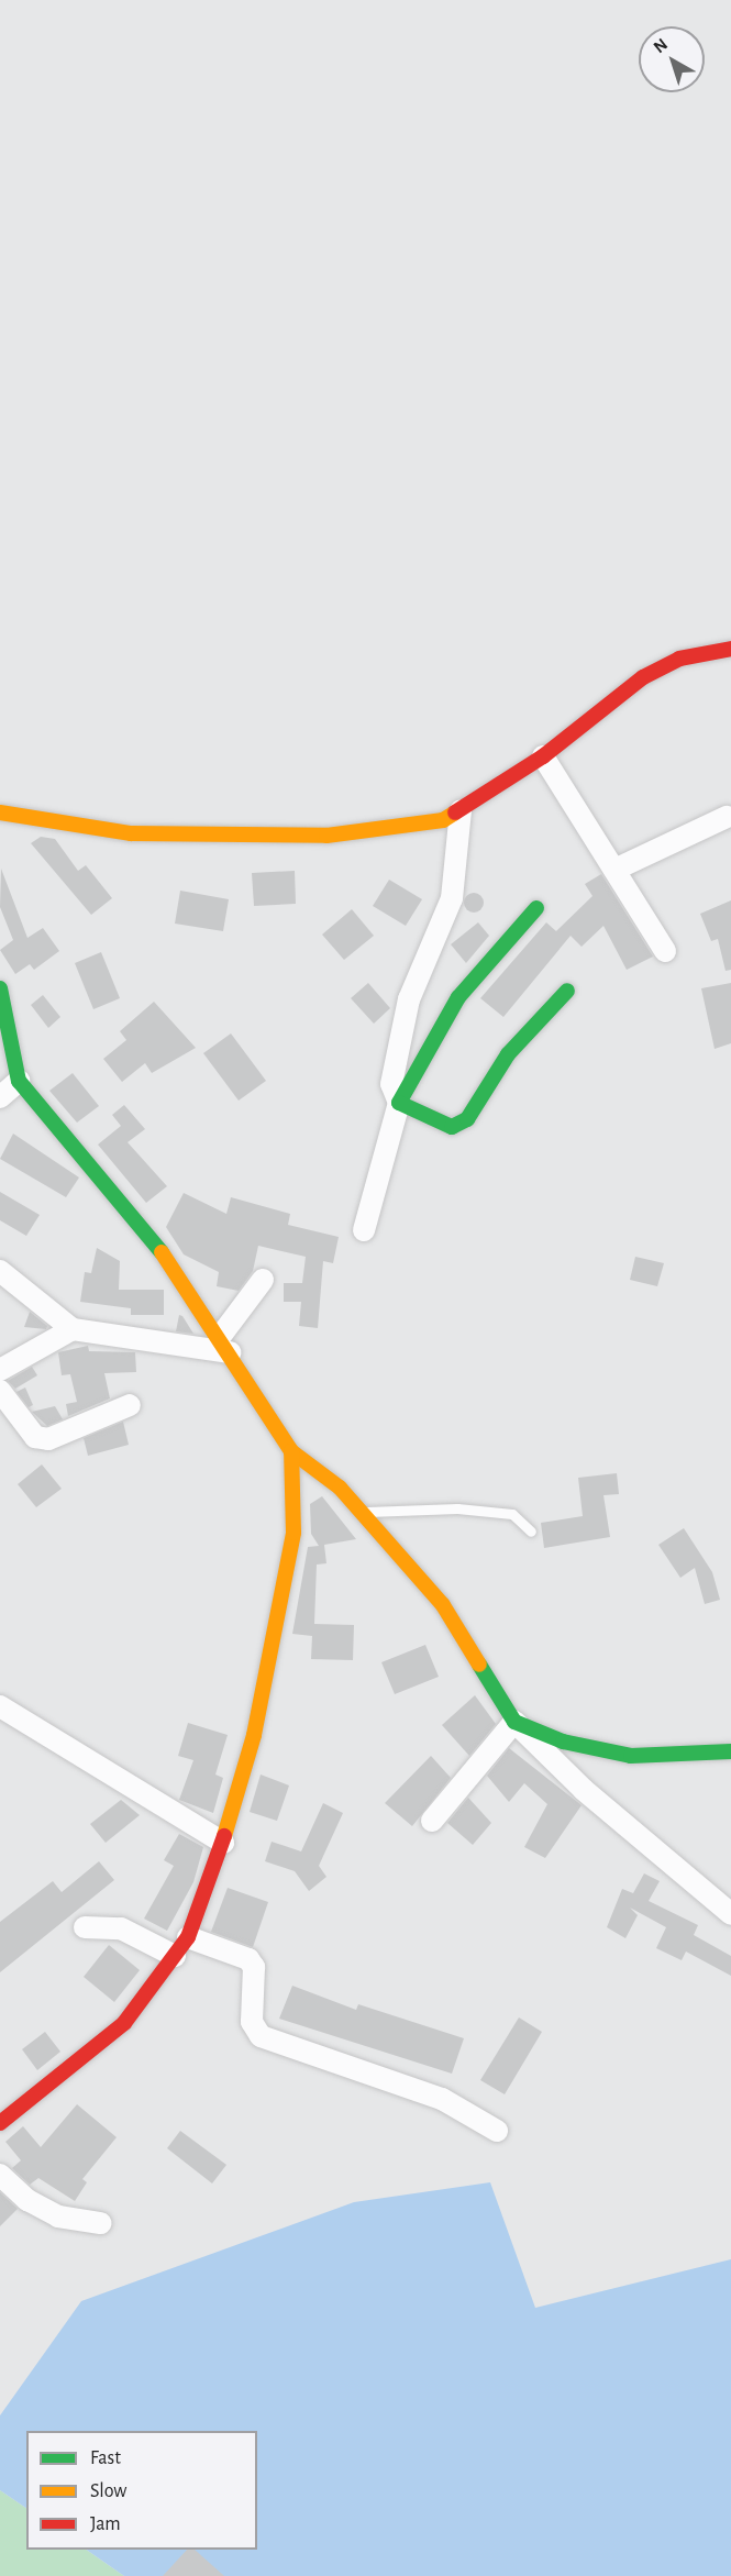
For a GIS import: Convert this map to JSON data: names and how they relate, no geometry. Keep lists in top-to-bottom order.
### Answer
{
  "legend": ["Fast", "Slow", "Jam"],
  "north": "top left"
}
